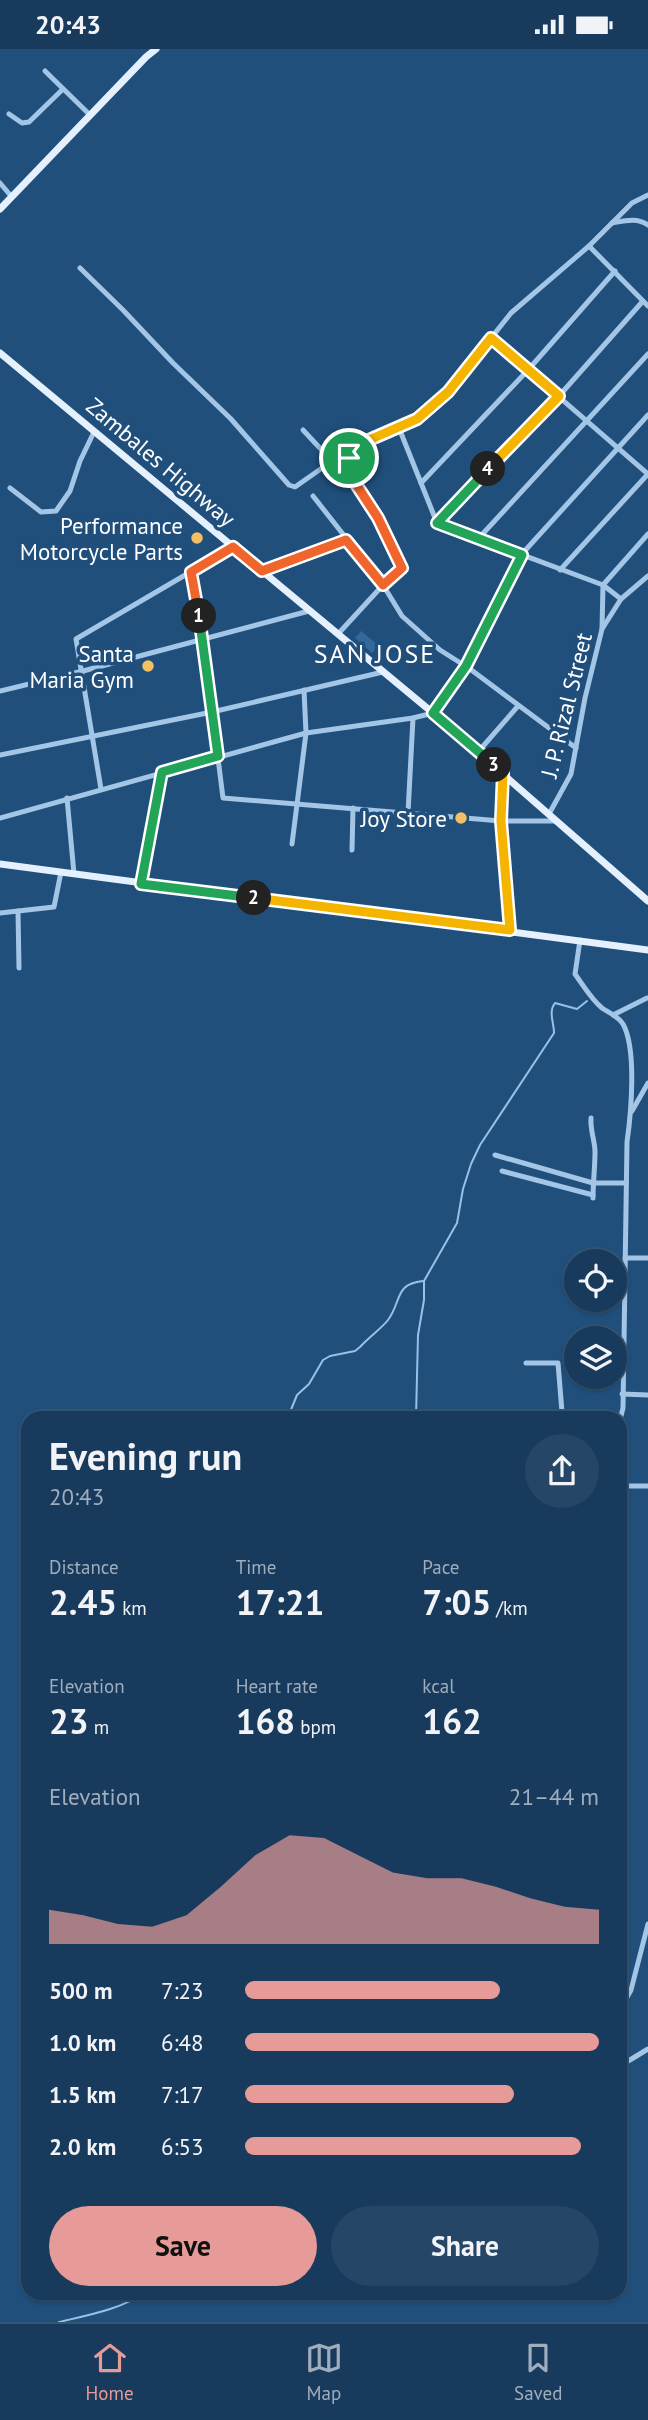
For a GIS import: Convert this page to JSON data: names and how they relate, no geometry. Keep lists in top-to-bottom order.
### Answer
{
  "streets": {
    "main road": ["Zambales Highway"],
    "street": ["J. P. Rizal Street"]
  },
  "crossings": [
    ["Zambales Highway", "J. P. Rizal Street"]
  ],
  "districts": ["SAN JOSE"],
  "places": ["Performance Motorcycle Parts", "Santa Maria Gym", "Joy Store"],
  "page": {
    "status": "20:43",
    "pins": [
      "4",
      "1",
      "3",
      "2"
    ],
    "heading": ["Evening run", "20:43"],
    "stats": [
      ["Distance", "2.45 km"],
      ["Time", "17:21"],
      ["Pace", "7:05 /km"],
      ["Elevation", "23 m"],
      ["Heart rate", "168 bpm"],
      ["kcal", "162"]
    ],
    "chart": ["Elevation", "21–44 m"],
    "list": [
      {
        "name": "500 m",
        "note": "7:23"
      },
      {
        "name": "1.0 km",
        "note": "6:48"
      },
      {
        "name": "1.5 km",
        "note": "7:17"
      },
      {
        "name": "2.0 km",
        "note": "6:53"
      }
    ],
    "buttons": ["Save", "Share"],
    "tabs": ["Home", "Map", "Saved"]
  }
}
